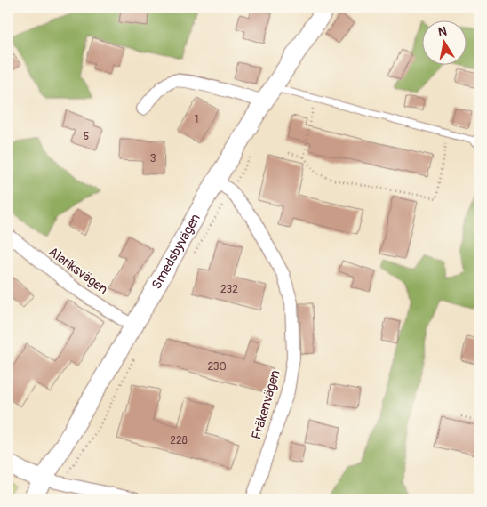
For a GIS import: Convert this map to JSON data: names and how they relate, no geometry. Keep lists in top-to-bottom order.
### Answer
{
  "streets": {
    "main road": ["Smedsbyvägen"],
    "street": ["Alariksvägen", "Fräkenvägen"]
  },
  "crossings": [
    ["Smedsbyvägen", "Alariksvägen"],
    ["Smedsbyvägen", "Fräkenvägen"]
  ],
  "house_numbers": [
    "1",
    "5",
    "3",
    "232",
    "230",
    "228"
  ],
  "north": "top"
}
